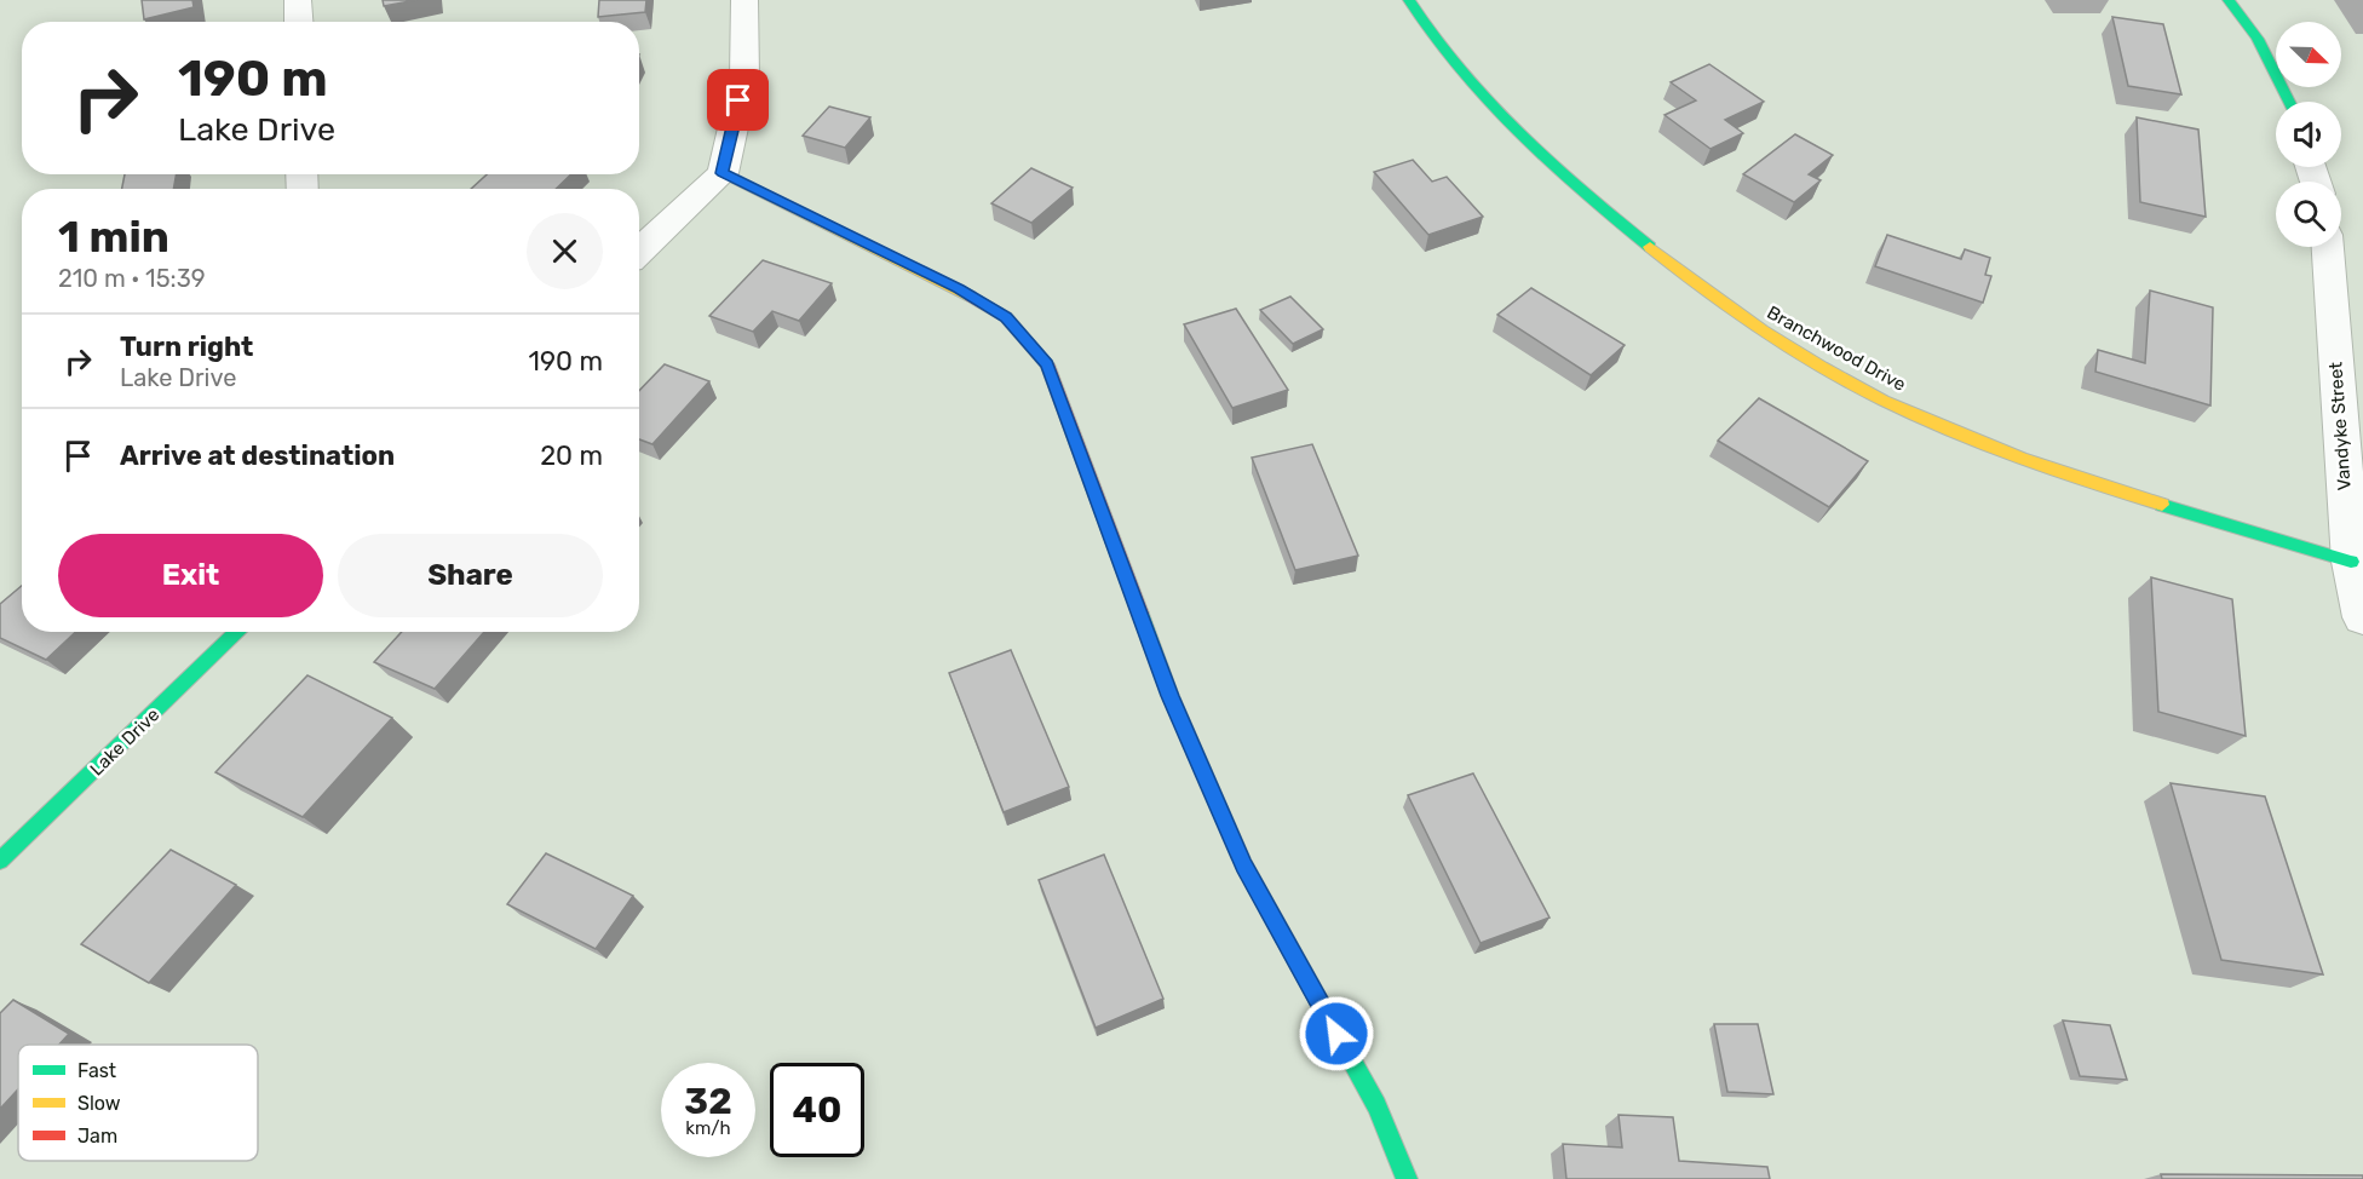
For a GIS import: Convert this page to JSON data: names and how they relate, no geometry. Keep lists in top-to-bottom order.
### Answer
{
  "streets": {
    "street": ["Branchwood Drive", "Vandyke Street", "Lake Drive"]
  },
  "crossings": [
    ["Branchwood Drive", "Vandyke Street"]
  ],
  "legend": ["Fast", "Slow", "Jam"],
  "north": "bottom right",
  "page": {
    "turn": ["190 m", "Lake Drive"],
    "heading": ["1 min", "210 m · 15:39"],
    "list": [
      {
        "name": "Turn right",
        "note": "Lake Drive",
        "value": "190 m"
      },
      {
        "name": "Arrive at destination",
        "value": "20 m"
      }
    ],
    "buttons": ["Exit", "Share"],
    "speed": "32 km/h",
    "limit": "40"
  }
}
